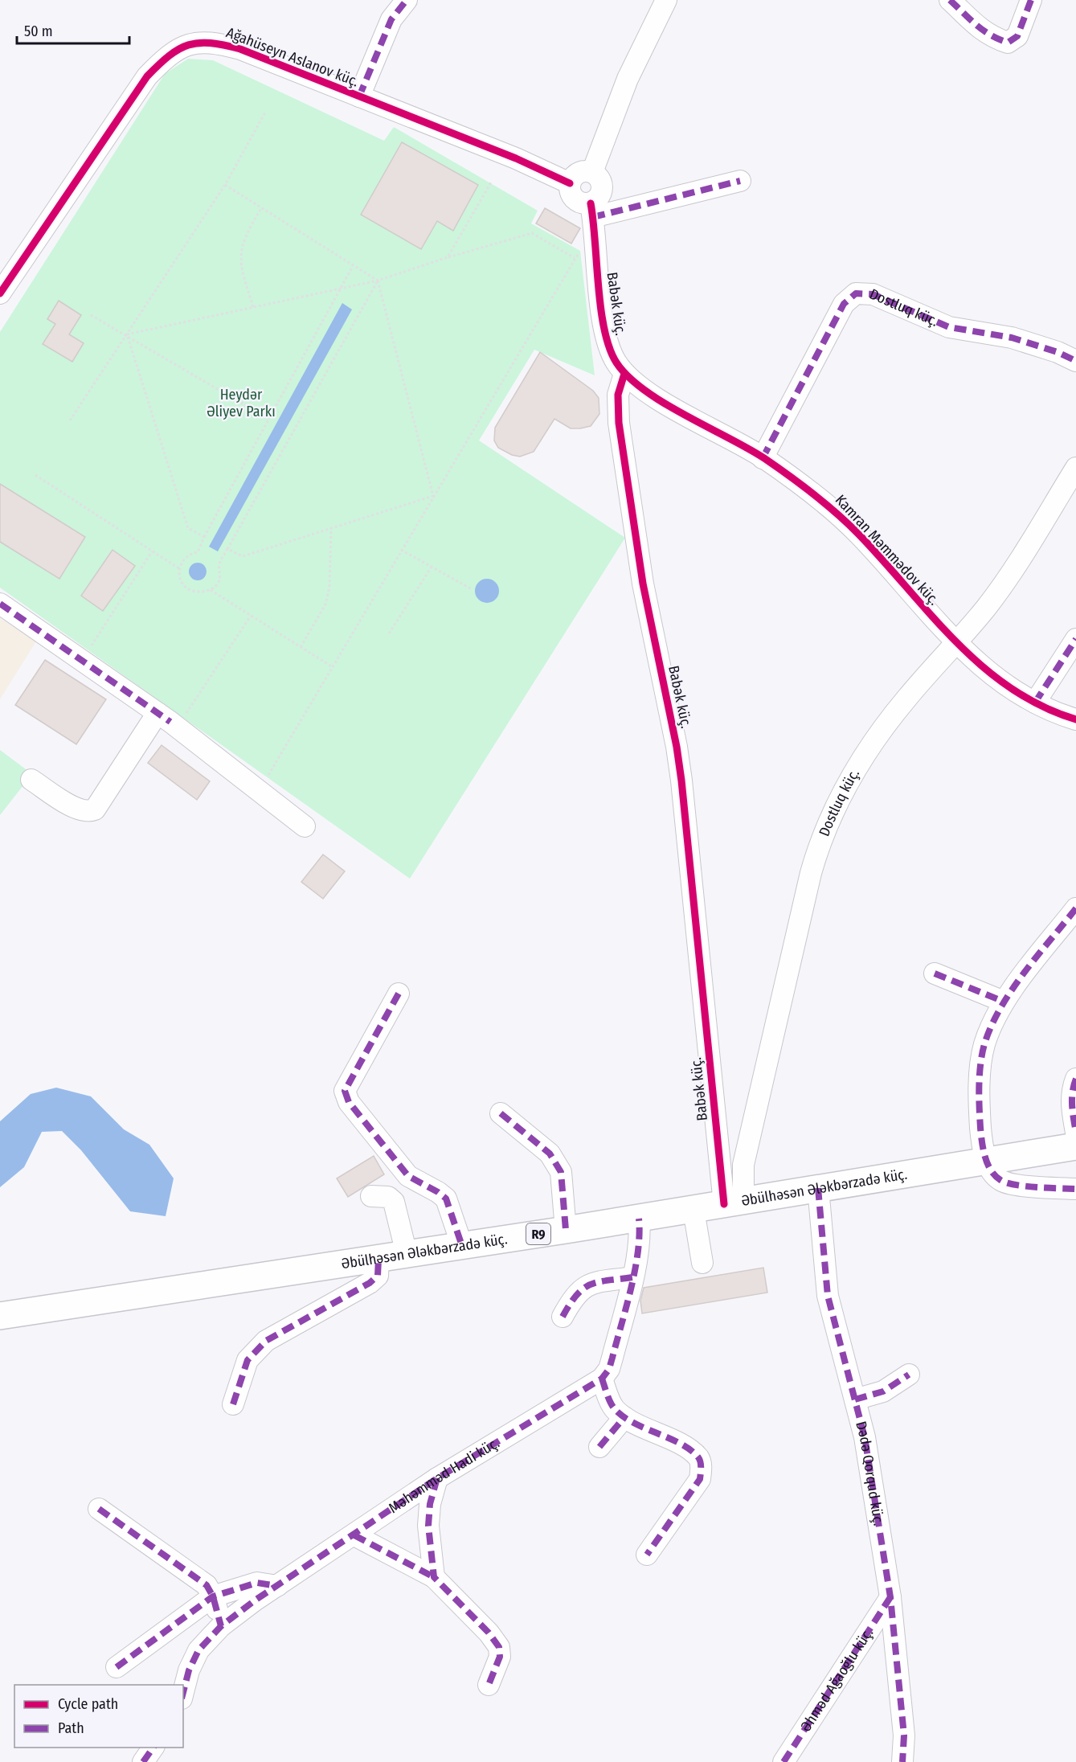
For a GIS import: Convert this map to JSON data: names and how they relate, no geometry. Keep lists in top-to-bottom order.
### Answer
{
  "streets": {
    "main road": ["Əbülhəsən Ələkbərzadə küç.", "R9"],
    "street": [
      "Ağahüseyn Aslanov küç.",
      "Babək küç.",
      "Dostluq küç.",
      "Kamran Məmmədov küç.",
      "Dədə Qorqud küç.",
      "Məhəmməd Hadi küç.",
      "Əhməd Ağaoğlu küç."
    ]
  },
  "crossings": [
    ["Ağahüseyn Aslanov küç.", "Babək küç."],
    ["Babək küç.", "Dostluq küç."],
    ["Babək küç.", "Kamran Məmmədov küç."],
    ["Babək küç.", "Əbülhəsən Ələkbərzadə küç."],
    ["Dostluq küç.", "Kamran Məmmədov küç."],
    ["Dostluq küç.", "Əbülhəsən Ələkbərzadə küç."],
    ["Əbülhəsən Ələkbərzadə küç.", "Dədə Qorqud küç."],
    ["Dədə Qorqud küç.", "Əhməd Ağaoğlu küç."]
  ],
  "parks": ["Heydər Əliyev Parkı"],
  "legend": ["Cycle path", "Path"],
  "scale_bar": "50 m"
}
